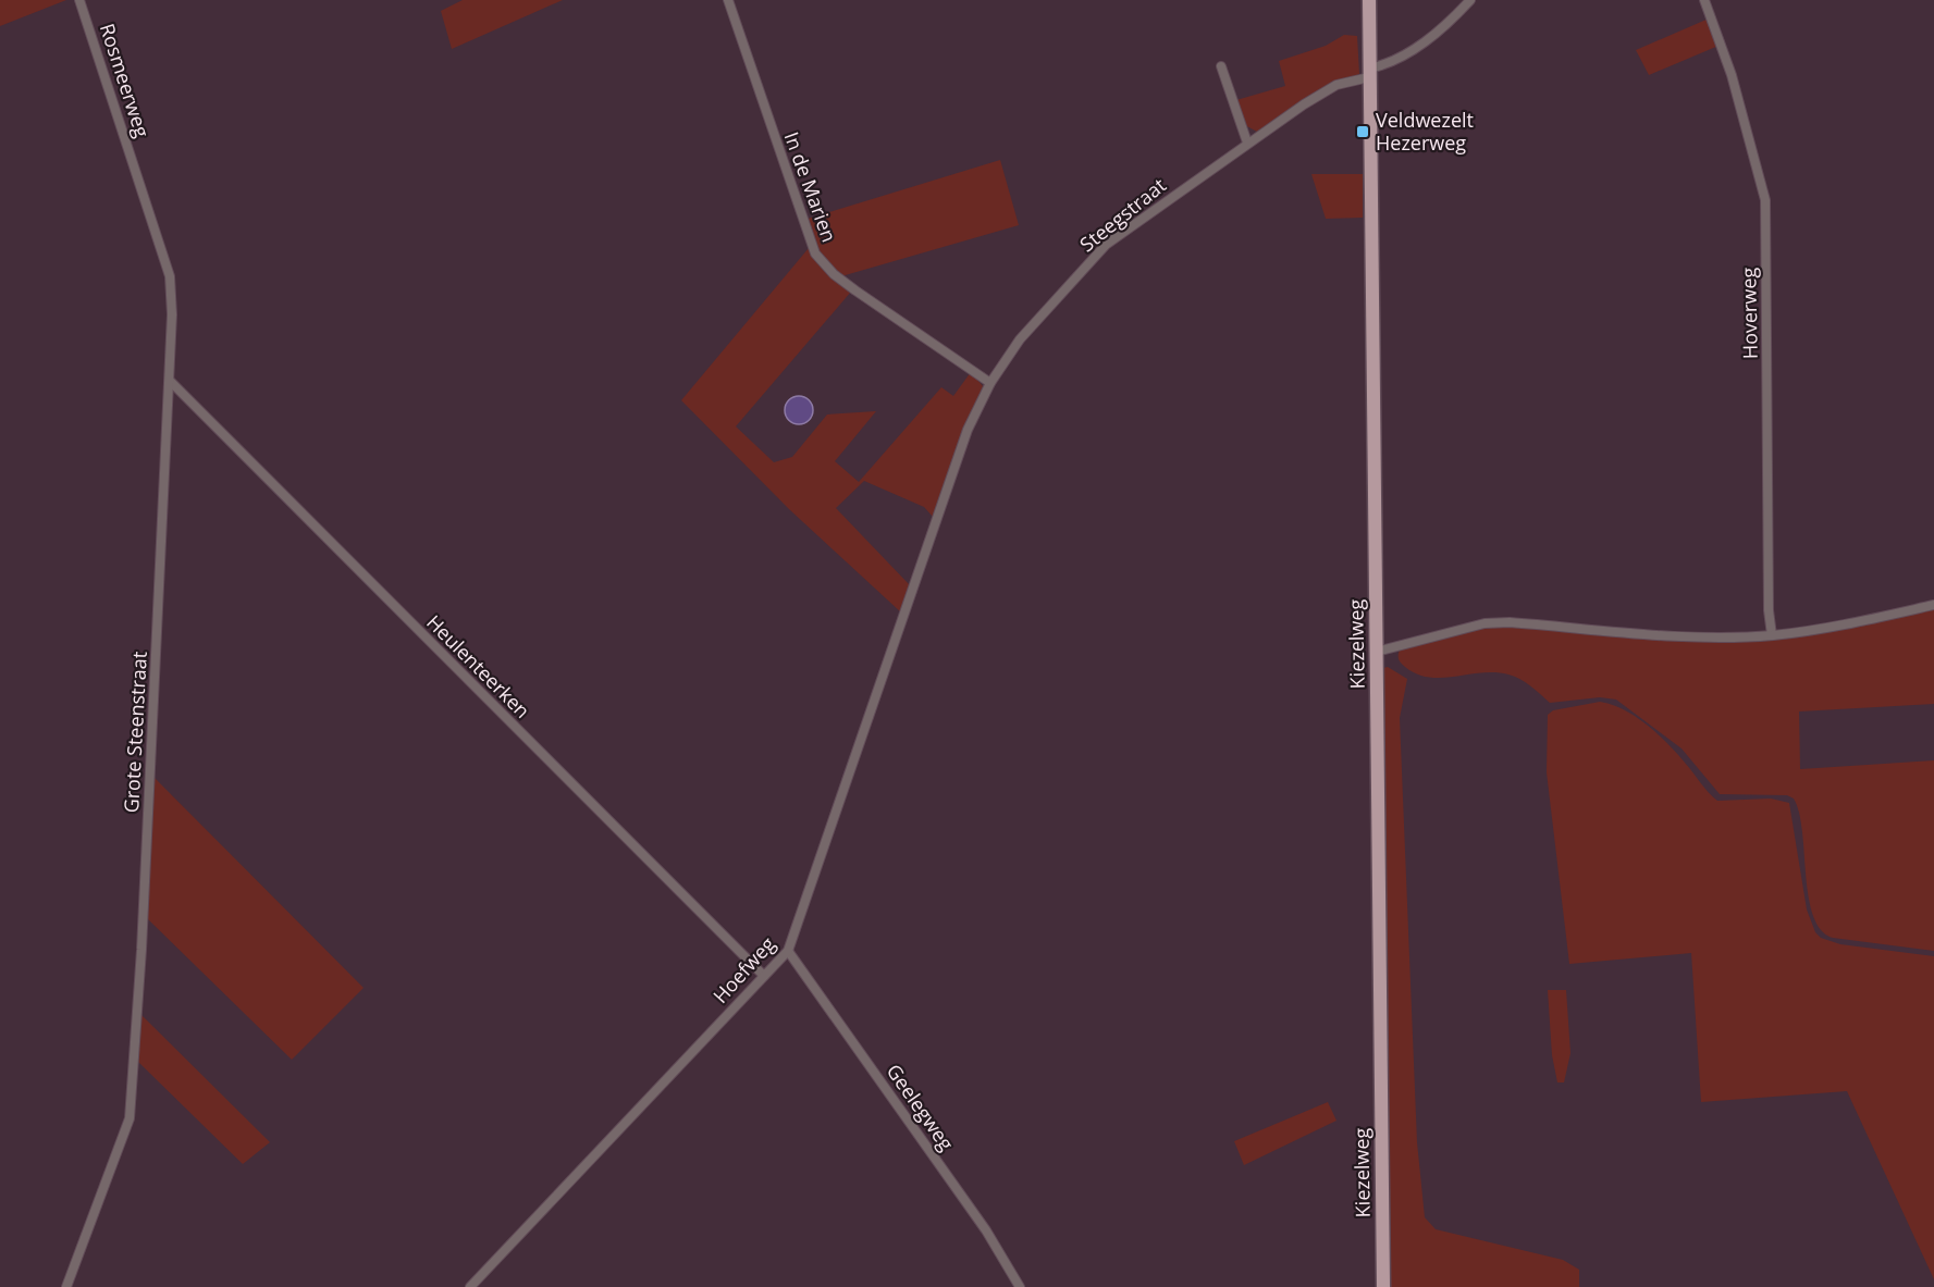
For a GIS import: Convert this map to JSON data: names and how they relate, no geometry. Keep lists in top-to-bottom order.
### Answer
{
  "streets": {
    "main road": ["Kiezelweg"],
    "street": [
      "Rosmeerweg",
      "In de Marien",
      "Steegstraat",
      "Hoverweg",
      "Heulenteerken",
      "Grote Steenstraat",
      "Hoefweg",
      "Geelegweg"
    ]
  },
  "crossings": [
    ["Rosmeerweg", "Grote Steenstraat"],
    ["In de Marien", "Steegstraat"],
    ["Steegstraat", "Kiezelweg"],
    ["Steegstraat", "Hoefweg"],
    ["Heulenteerken", "Grote Steenstraat"],
    ["Heulenteerken", "Hoefweg"],
    ["Hoefweg", "Geelegweg"]
  ],
  "places": {
    "transit": ["Veldwezelt Hezerweg"]
  }
}
